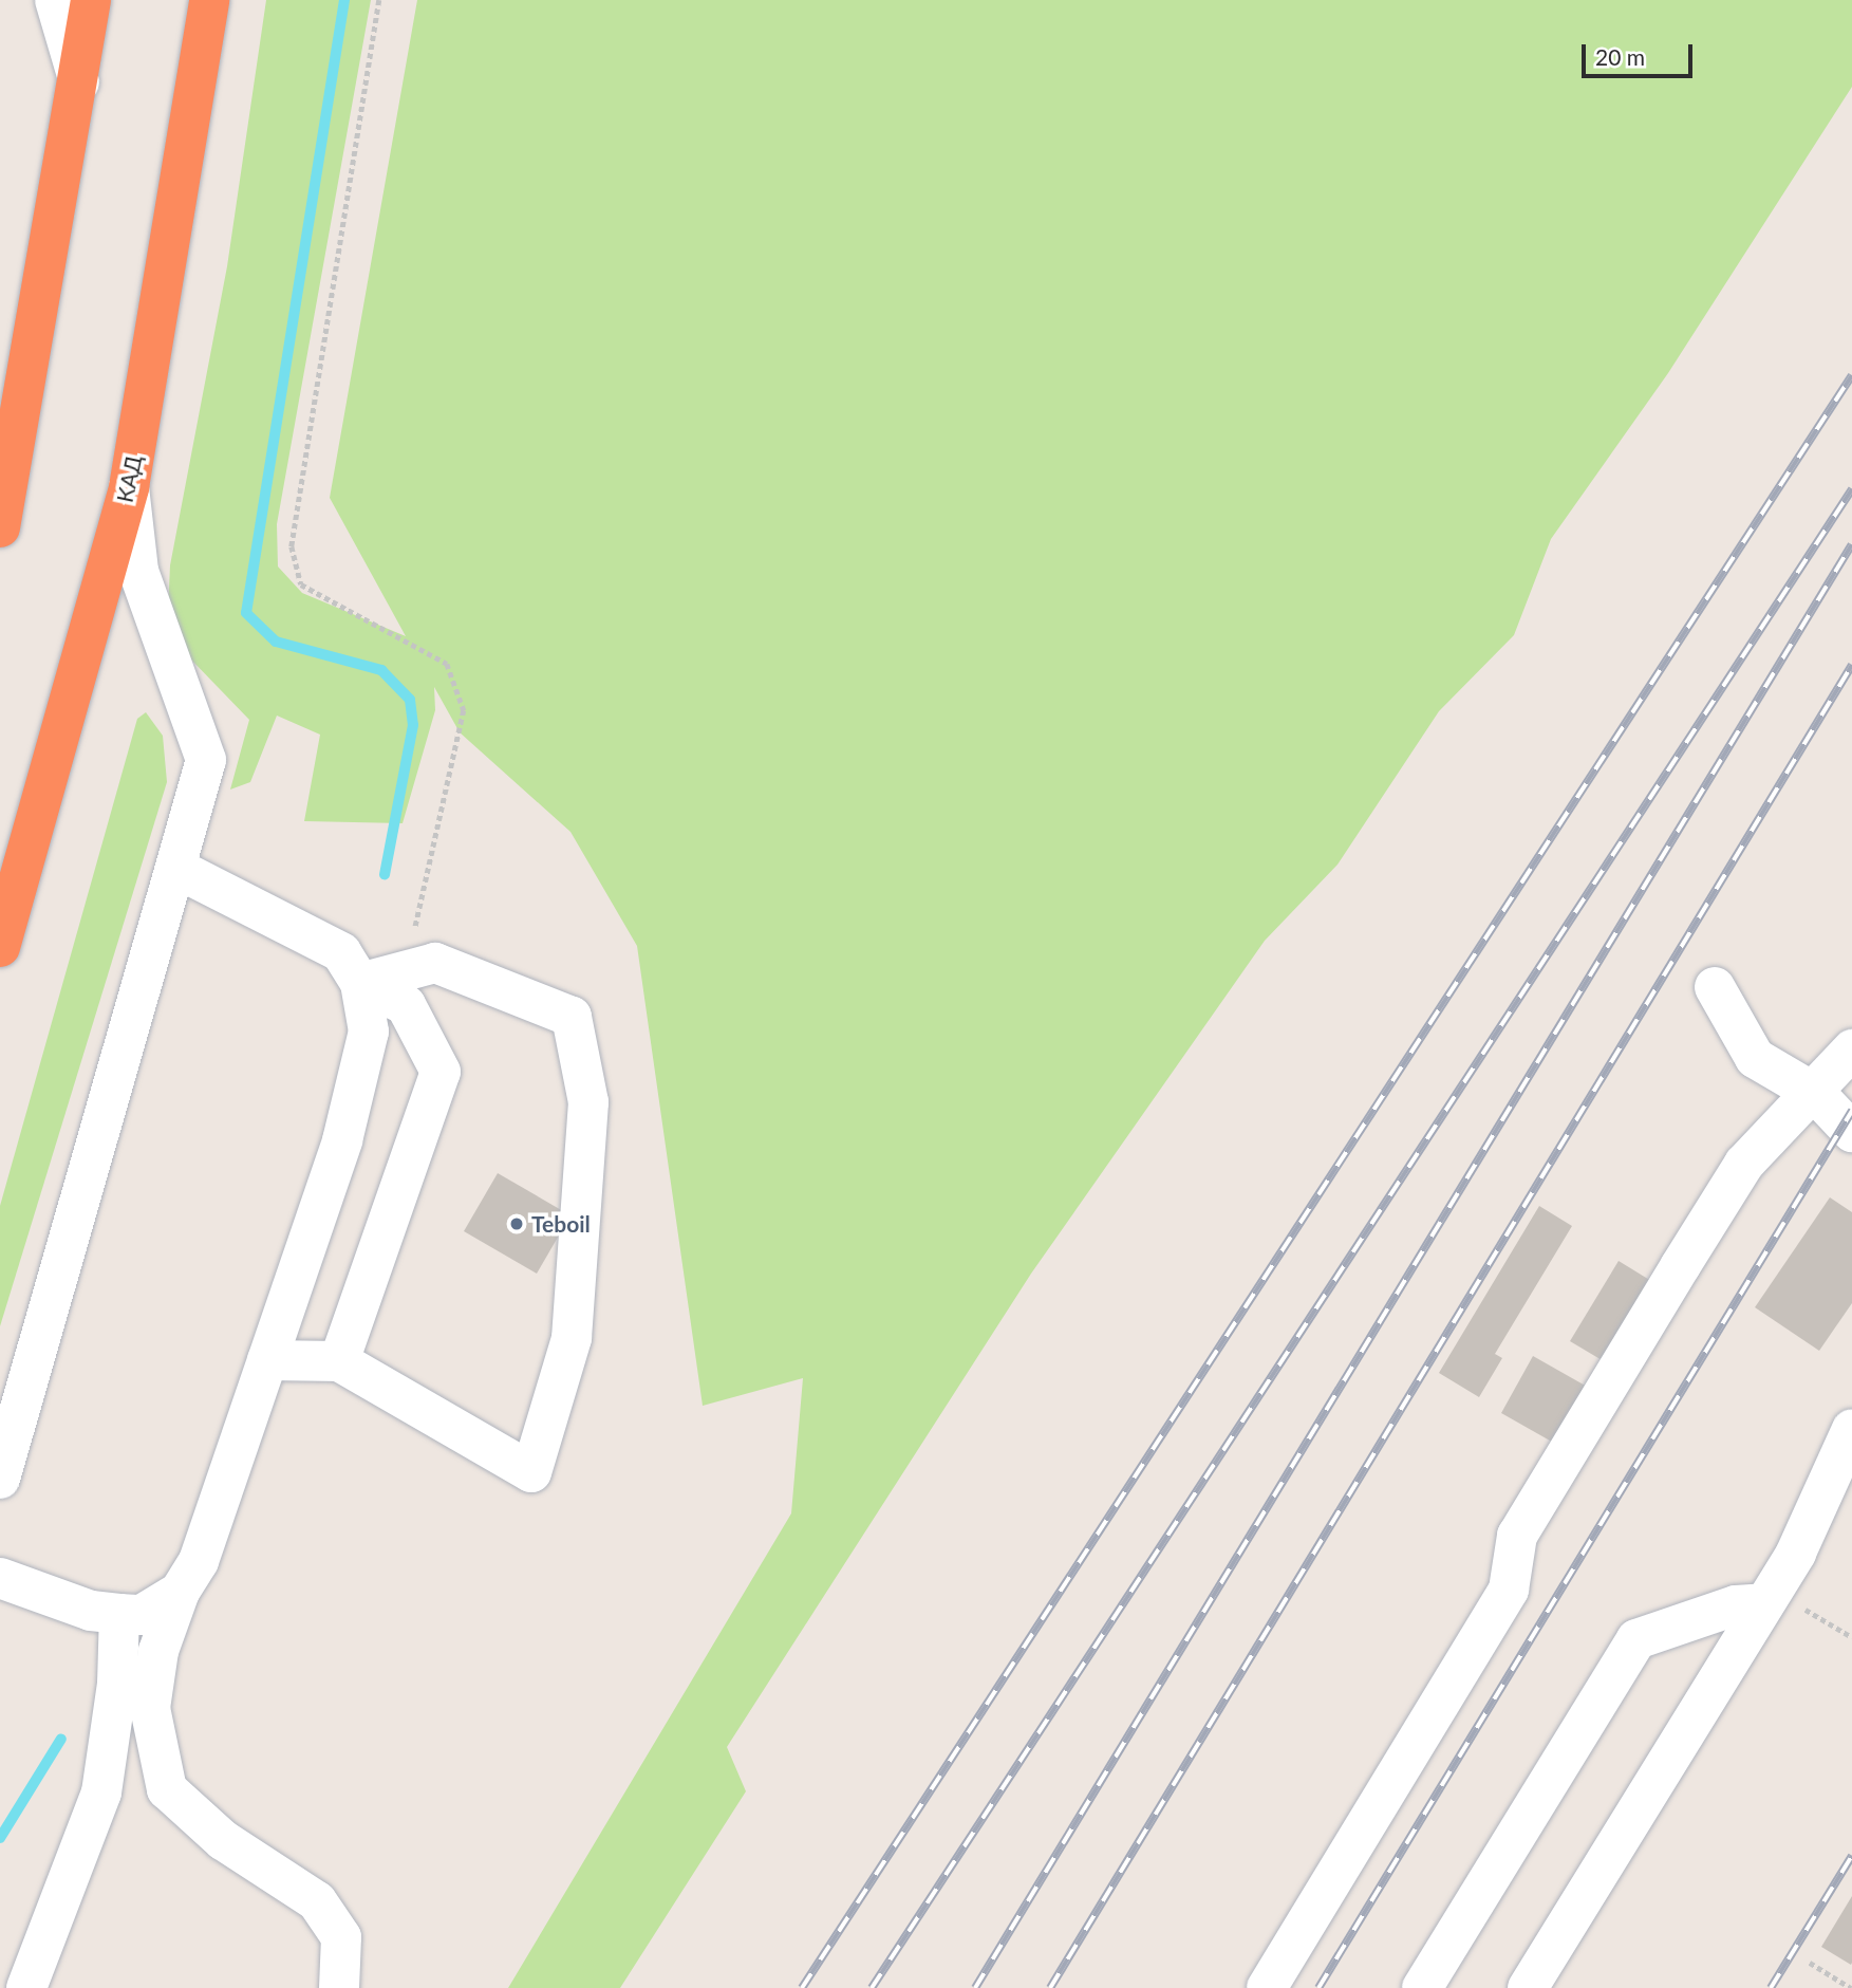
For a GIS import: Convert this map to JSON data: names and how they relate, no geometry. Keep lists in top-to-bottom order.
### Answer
{
  "streets": {
    "highway": ["КАД"]
  },
  "places": ["Teboil"],
  "scale_bar": "20 m"
}
